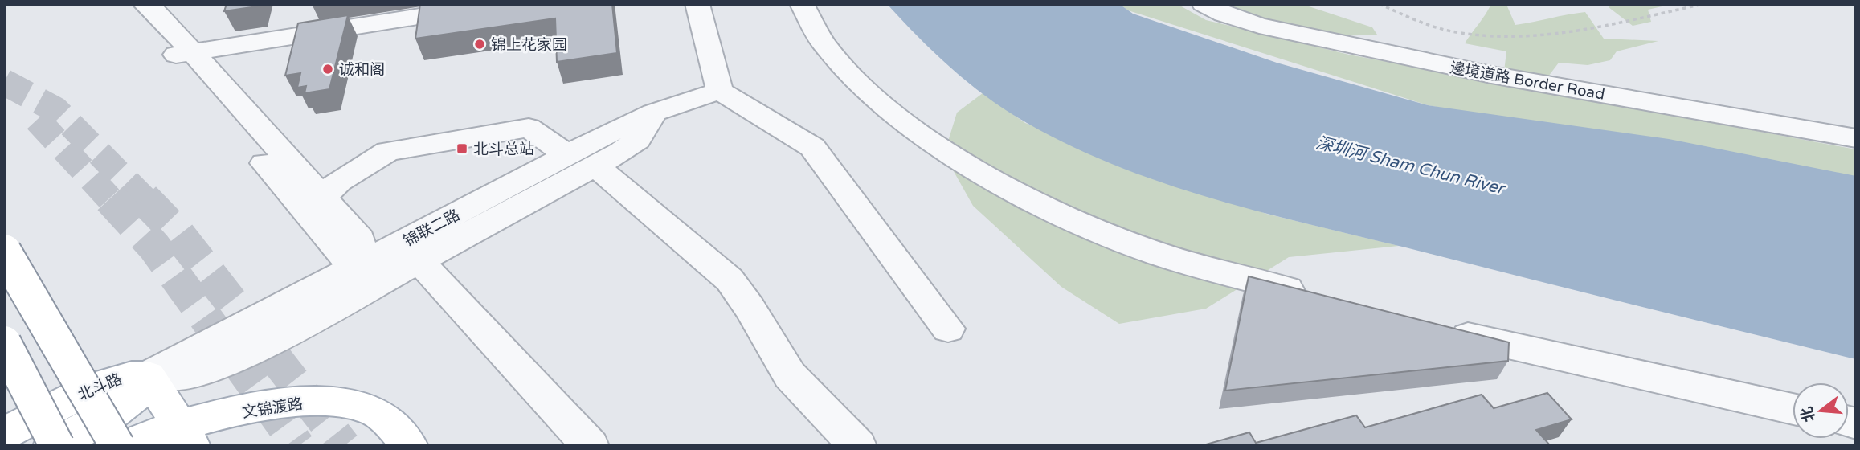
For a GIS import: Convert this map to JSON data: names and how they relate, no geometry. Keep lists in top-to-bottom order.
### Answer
{
  "streets": {
    "main road": ["北斗路", "文锦渡路"],
    "street": ["邊境道路 Border Road", "锦联二路"]
  },
  "crossings": [
    ["锦联二路", "北斗路"]
  ],
  "water": ["深圳河 Sham Chun River"],
  "places": {
    "other": ["锦上花家园", "诚和阁"],
    "transit": ["北斗总站"]
  },
  "north": "left"
}
